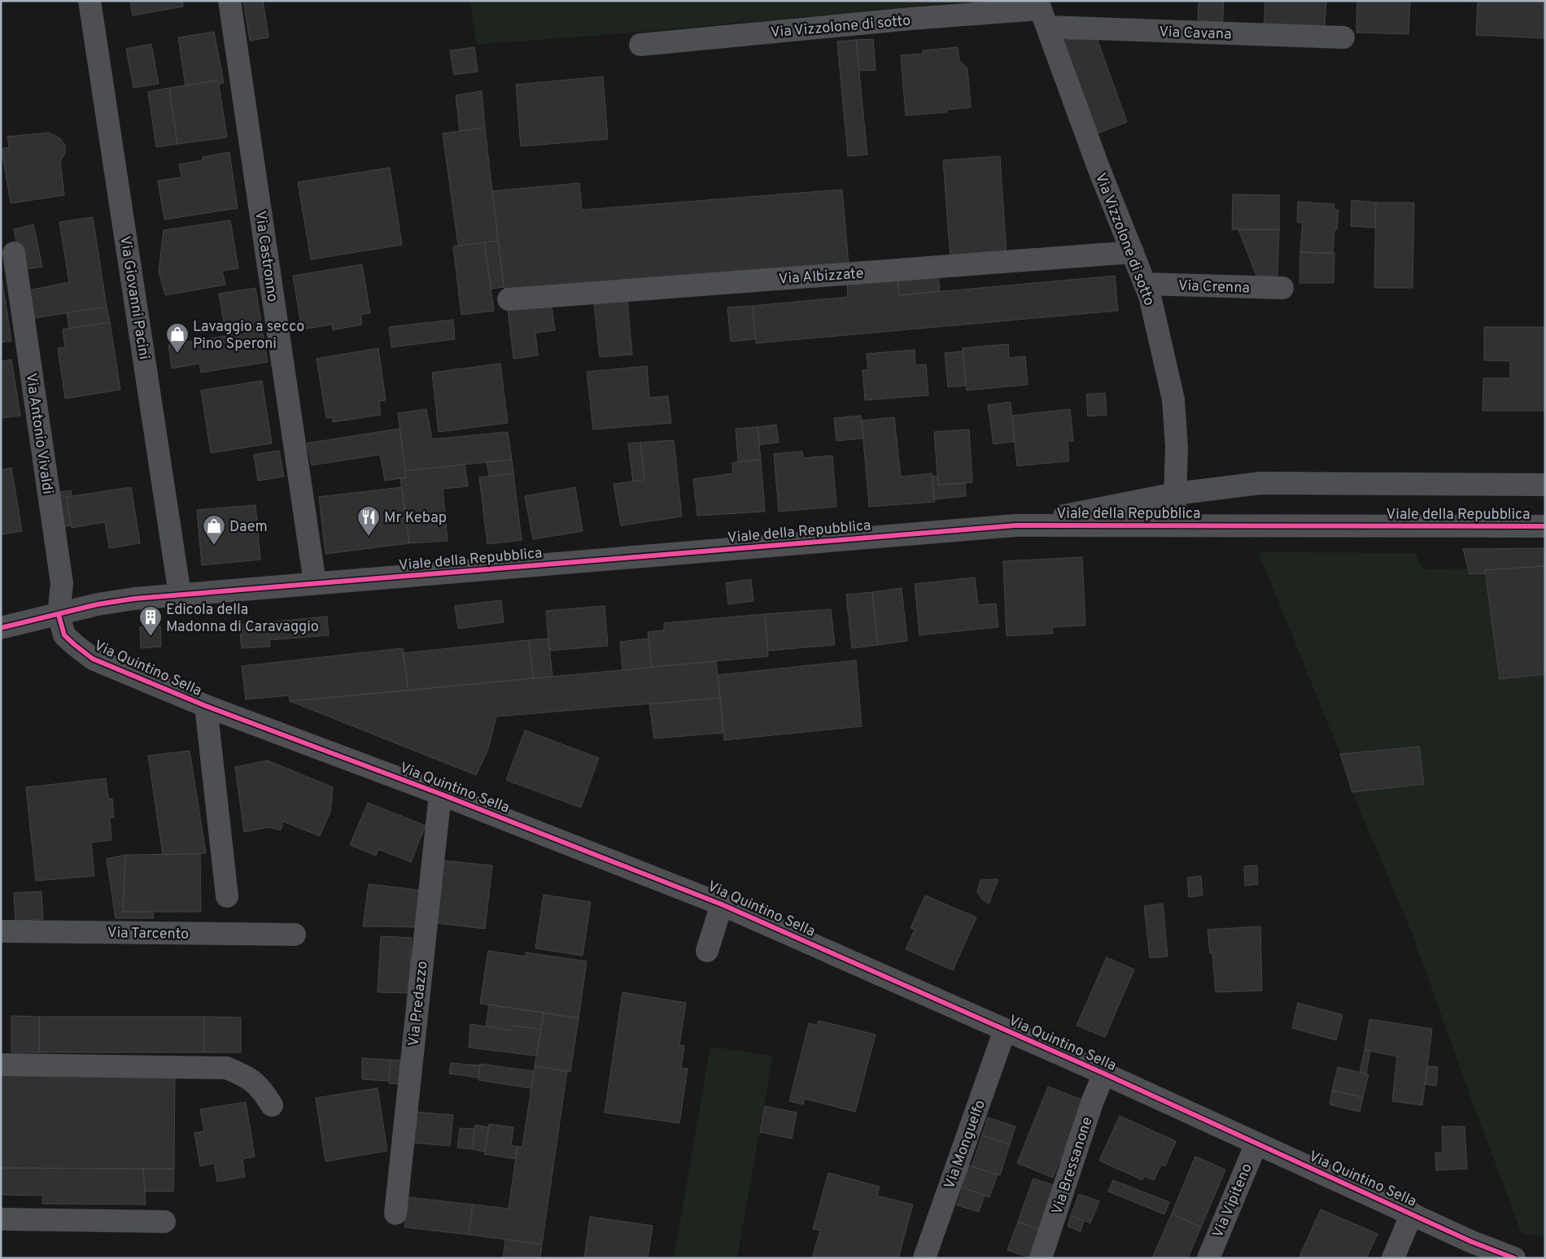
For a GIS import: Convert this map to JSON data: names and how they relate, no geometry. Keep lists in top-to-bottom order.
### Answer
{
  "streets": {
    "street": [
      "Via Vizzolone di sotto",
      "Via Cavana",
      "Via Castronno",
      "Via Albizzate",
      "Via Crenna",
      "Via Giovanni Pacini",
      "Via Antonio Vivaldi",
      "Viale della Repubblica",
      "Via Quintino Sella",
      "Via Tarcento",
      "Via Predazzo",
      "Via Monguelfo",
      "Via Bressanone",
      "Via Vipiteno"
    ]
  },
  "crossings": [
    ["Via Vizzolone di sotto", "Via Cavana"],
    ["Via Vizzolone di sotto", "Via Albizzate"],
    ["Via Vizzolone di sotto", "Via Crenna"],
    ["Via Vizzolone di sotto", "Viale della Repubblica"],
    ["Via Castronno", "Viale della Repubblica"],
    ["Via Giovanni Pacini", "Viale della Repubblica"],
    ["Via Antonio Vivaldi", "Viale della Repubblica"],
    ["Via Antonio Vivaldi", "Via Quintino Sella"],
    ["Viale della Repubblica", "Via Quintino Sella"],
    ["Via Quintino Sella", "Via Predazzo"],
    ["Via Quintino Sella", "Via Monguelfo"],
    ["Via Quintino Sella", "Via Bressanone"],
    ["Via Quintino Sella", "Via Vipiteno"]
  ],
  "places": {
    "shop": ["Lavaggio a secco Pino Speroni", "Daem"],
    "restaurant": ["Mr Kebap"],
    "building": ["Edicola della Madonna di Caravaggio"]
  }
}
